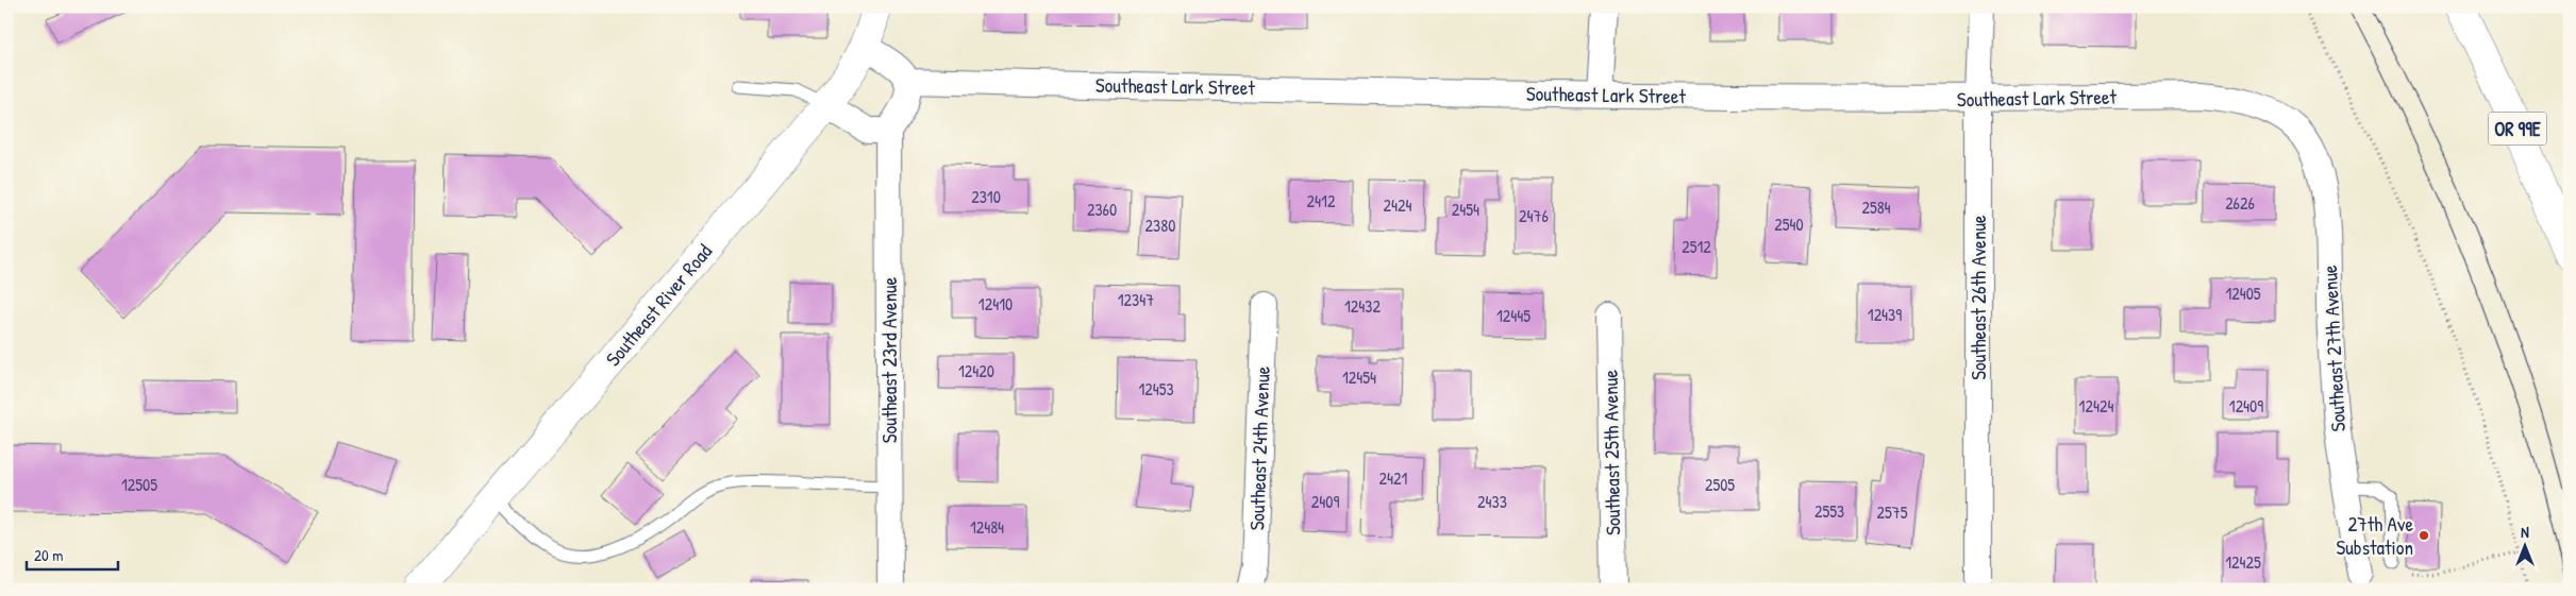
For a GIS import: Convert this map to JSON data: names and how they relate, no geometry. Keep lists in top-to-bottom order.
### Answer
{
  "streets": {
    "street": [
      "Southeast Lark Street",
      "OR 99E",
      "Southeast 26th Avenue",
      "Southeast River Road",
      "Southeast 27th Avenue",
      "Southeast 23rd Avenue",
      "Southeast 24th Avenue",
      "Southeast 25th Avenue"
    ]
  },
  "crossings": [
    ["Southeast Lark Street", "Southeast 26th Avenue"],
    ["Southeast Lark Street", "Southeast 27th Avenue"]
  ],
  "places": ["27th Ave Substation"],
  "house_numbers": [
    "2310",
    "2412",
    "2626",
    "2424",
    "2584",
    "2360",
    "2454",
    "2476",
    "2540",
    "2380",
    "2512",
    "12405",
    "12347",
    "12410",
    "12432",
    "12439",
    "12445",
    "12420",
    "12454",
    "12453",
    "12424",
    "12409",
    "2421",
    "12505",
    "2505",
    "2409",
    "2433",
    "2553",
    "2575",
    "12484",
    "12425"
  ],
  "scale_bar": "20 m",
  "north": "top"
}
